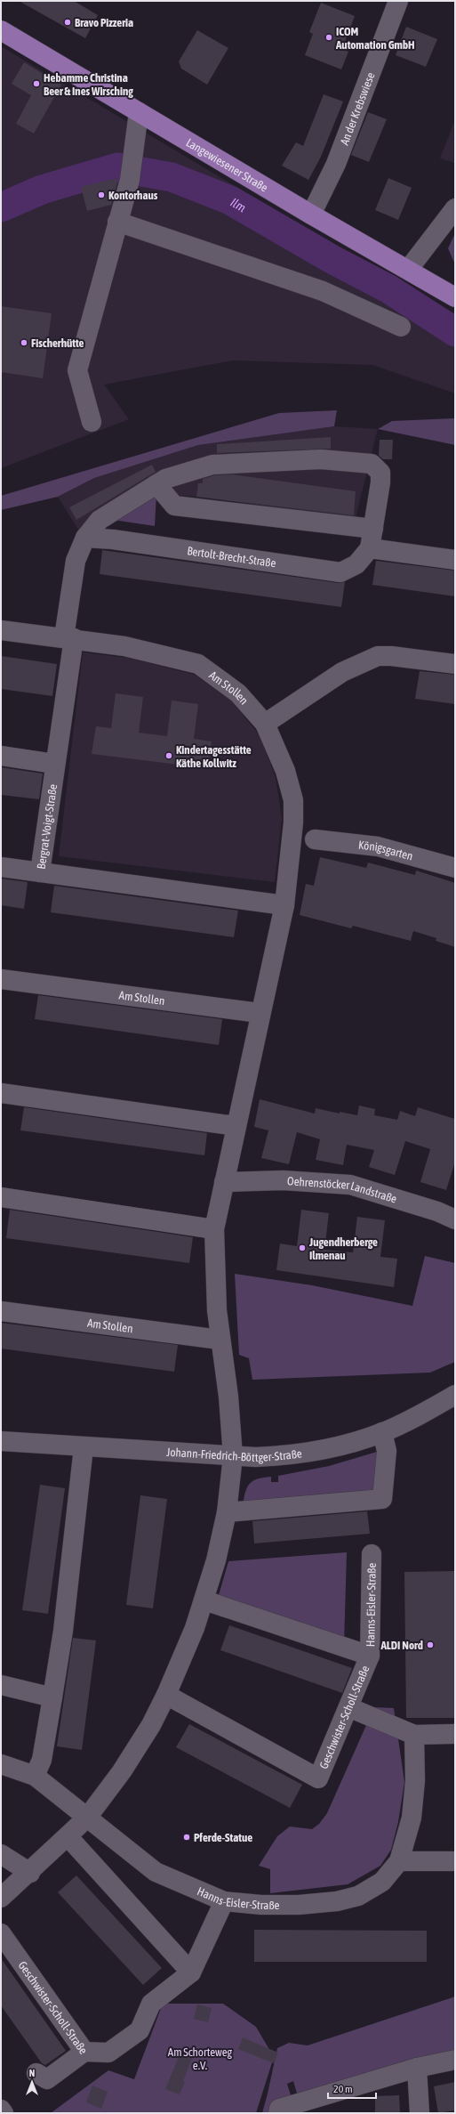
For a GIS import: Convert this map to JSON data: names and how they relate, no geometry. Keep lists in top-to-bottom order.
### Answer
{
  "streets": {
    "main road": ["Langewiesener Straße"],
    "street": [
      "An der Krebswiese",
      "Bertolt-Brecht-Straße",
      "Am Stollen",
      "Bergrat-Voigt-Straße",
      "Königsgarten",
      "Oehrenstöcker Landstraße",
      "Johann-Friedrich-Böttger-Straße",
      "Hanns-Eisler-Straße",
      "Geschwister-Scholl-Straße"
    ]
  },
  "crossings": [
    ["An der Krebswiese", "Langewiesener Straße"],
    ["Am Stollen", "Bergrat-Voigt-Straße"],
    ["Am Stollen", "Oehrenstöcker Landstraße"],
    ["Am Stollen", "Johann-Friedrich-Böttger-Straße"],
    ["Hanns-Eisler-Straße", "Geschwister-Scholl-Straße"]
  ],
  "water": ["Ilm"],
  "parks": ["Am Schorteweg e.V."],
  "places": [
    "Bravo Pizzeria",
    "ICOM Automation GmbH",
    "Hebamme Christina Beer & Ines Wirsching",
    "Kontorhaus",
    "Fischerhütte",
    "Kindertagesstätte Käthe Kollwitz",
    "Jugendherberge Ilmenau",
    "ALDI Nord",
    "Pferde-Statue"
  ],
  "scale_bar": "20 m",
  "north": "top"
}
